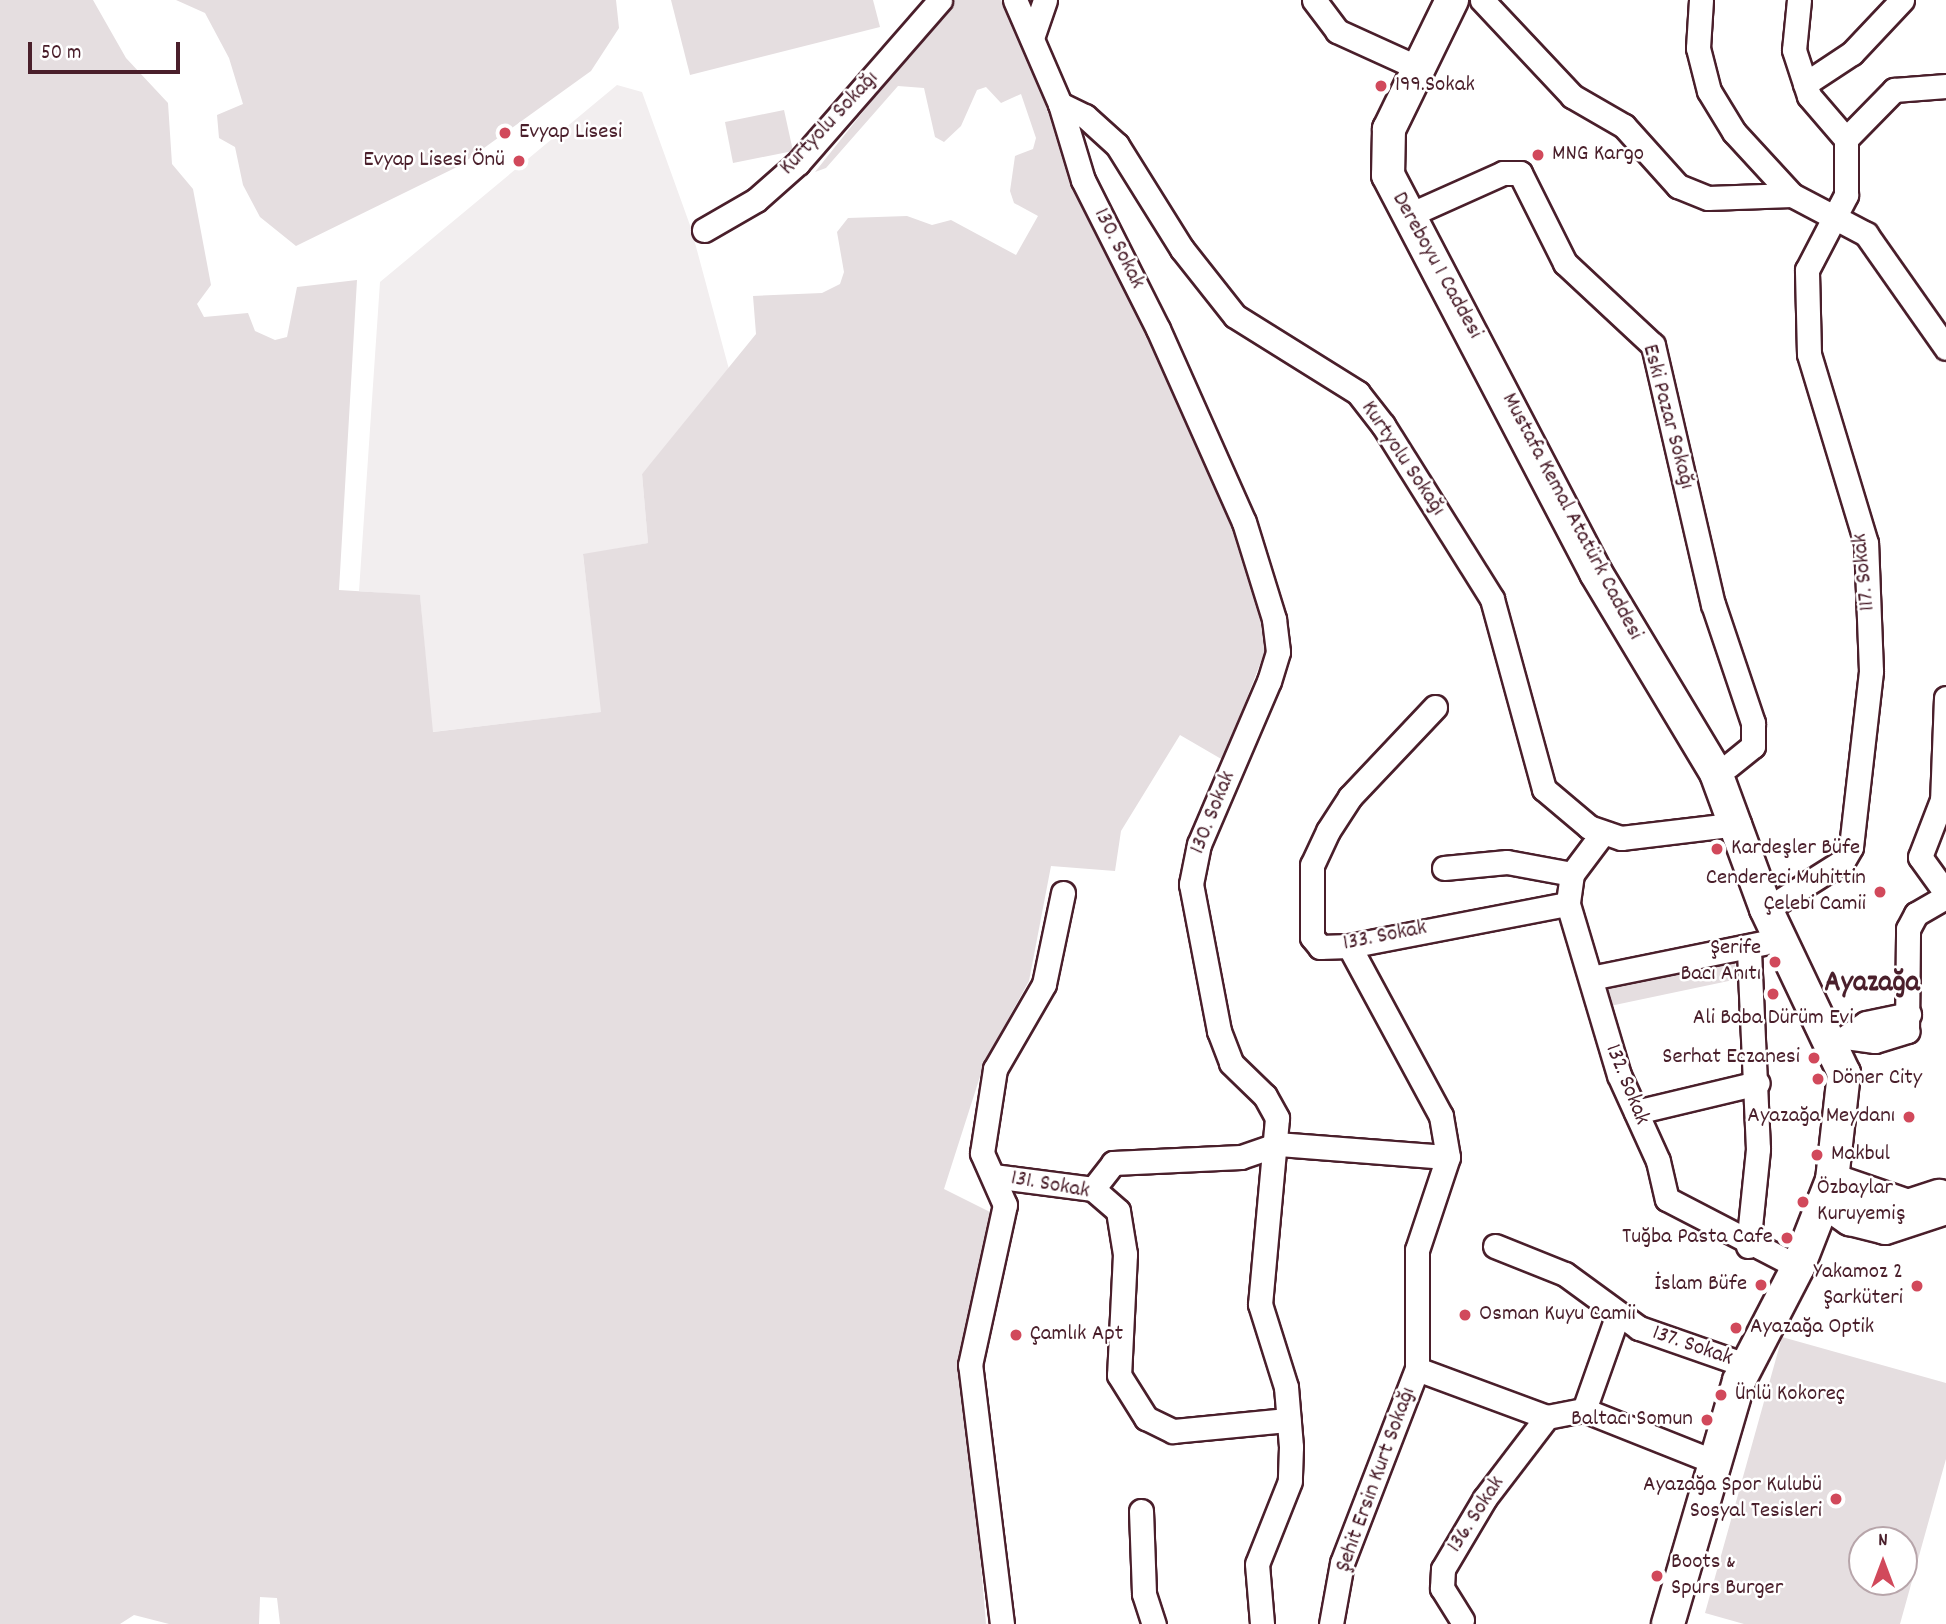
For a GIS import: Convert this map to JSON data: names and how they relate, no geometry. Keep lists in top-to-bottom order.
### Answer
{
  "streets": {
    "street": [
      "Kurtyolu Sokağı",
      "130. Sokak",
      "Dereboyu 1 Caddesi",
      "Eski Pazar Sokağı",
      "Mustafa Kemal Atatürk Caddesi",
      "117. Sokak",
      "133. Sokak",
      "132. Sokak",
      "131. Sokak",
      "137. Sokak",
      "Şehit Ersin Kurt Sokağı",
      "136. Sokak"
    ]
  },
  "crossings": [
    ["Kurtyolu Sokağı", "130. Sokak"],
    ["Kurtyolu Sokağı", "132. Sokak"],
    ["130. Sokak", "131. Sokak"],
    ["Dereboyu 1 Caddesi", "Eski Pazar Sokağı"],
    ["Dereboyu 1 Caddesi", "Mustafa Kemal Atatürk Caddesi"],
    ["Eski Pazar Sokağı", "Mustafa Kemal Atatürk Caddesi"],
    ["Mustafa Kemal Atatürk Caddesi", "117. Sokak"],
    ["Mustafa Kemal Atatürk Caddesi", "132. Sokak"],
    ["Mustafa Kemal Atatürk Caddesi", "137. Sokak"],
    ["133. Sokak", "132. Sokak"],
    ["133. Sokak", "Şehit Ersin Kurt Sokağı"]
  ],
  "districts": ["Ayazağa"],
  "places": [
    "199.Sokak",
    "Evyap Lisesi",
    "MNG Kargo",
    "Evyap Lisesi Önü",
    "Kardeşler Büfe",
    "Cendereci Muhittin Çelebi Camii",
    "Şerife Bacı Anıtı",
    "Ali Baba Dürüm Evi",
    "Serhat Eczanesi",
    "Döner City",
    "Ayazağa Meydanı",
    "Makbul",
    "Özbaylar Kuruyemiş",
    "Tuğba Pasta Cafe",
    "İslam Büfe",
    "Yakamoz 2 Şarküteri",
    "Osman Kuyu Camii",
    "Ayazağa Optik",
    "Çamlık Apt",
    "Ünlü Kokoreç",
    "Baltacı Somun",
    "Ayazağa Spor Kulubü Sosyal Tesisleri",
    "Boots & Spurs Burger"
  ],
  "scale_bar": "50 m",
  "north": "top"
}
